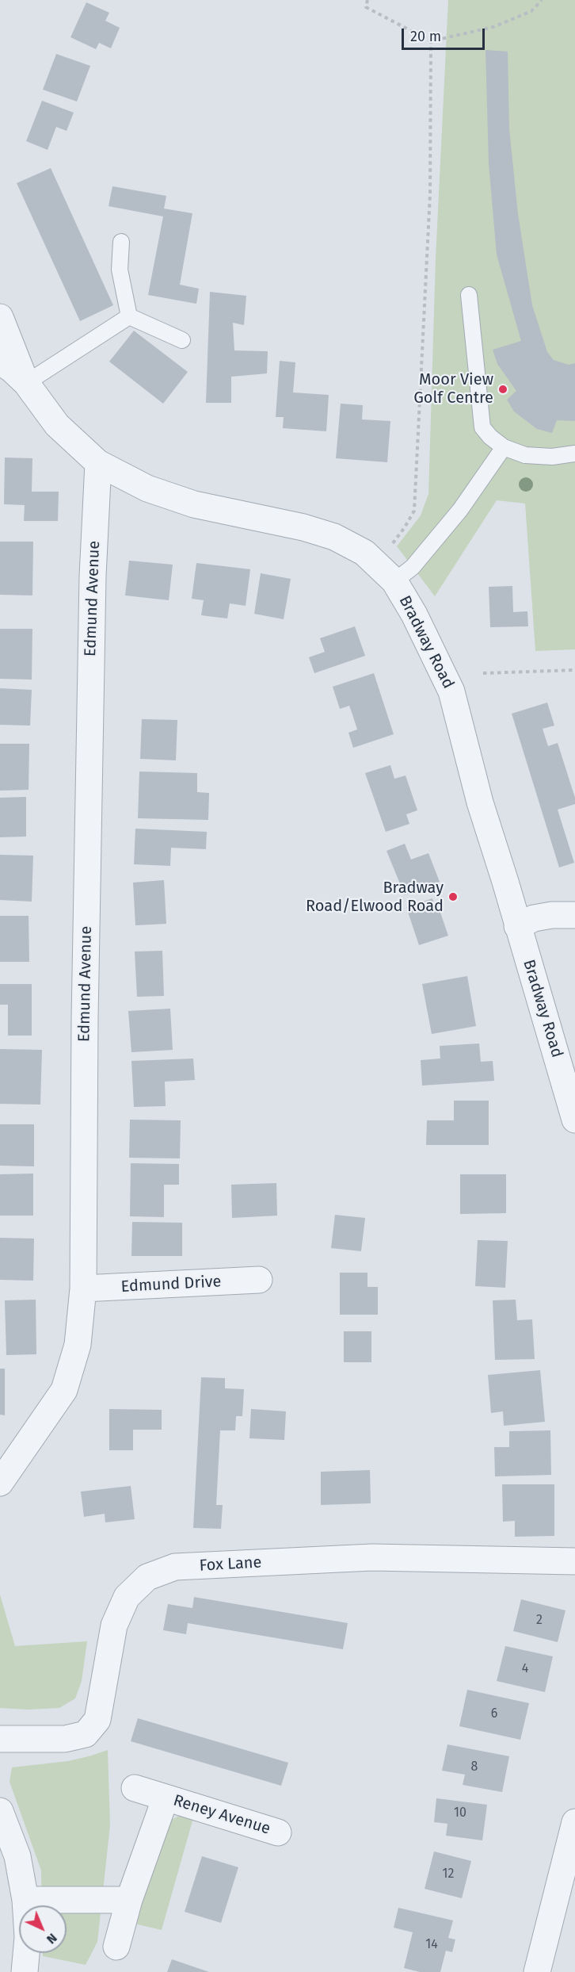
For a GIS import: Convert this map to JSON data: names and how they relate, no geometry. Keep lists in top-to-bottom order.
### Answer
{
  "streets": {
    "street": [
      "Edmund Avenue",
      "Bradway Road",
      "Edmund Drive",
      "Fox Lane",
      "Reney Avenue"
    ]
  },
  "crossings": [
    ["Edmund Avenue", "Bradway Road"],
    ["Edmund Avenue", "Edmund Drive"]
  ],
  "places": ["Moor View Golf Centre", "Bradway Road/Elwood Road"],
  "house_numbers": [
    "2",
    "4",
    "6",
    "8",
    "10",
    "12",
    "14"
  ],
  "scale_bar": "20 m",
  "north": "bottom right"
}
